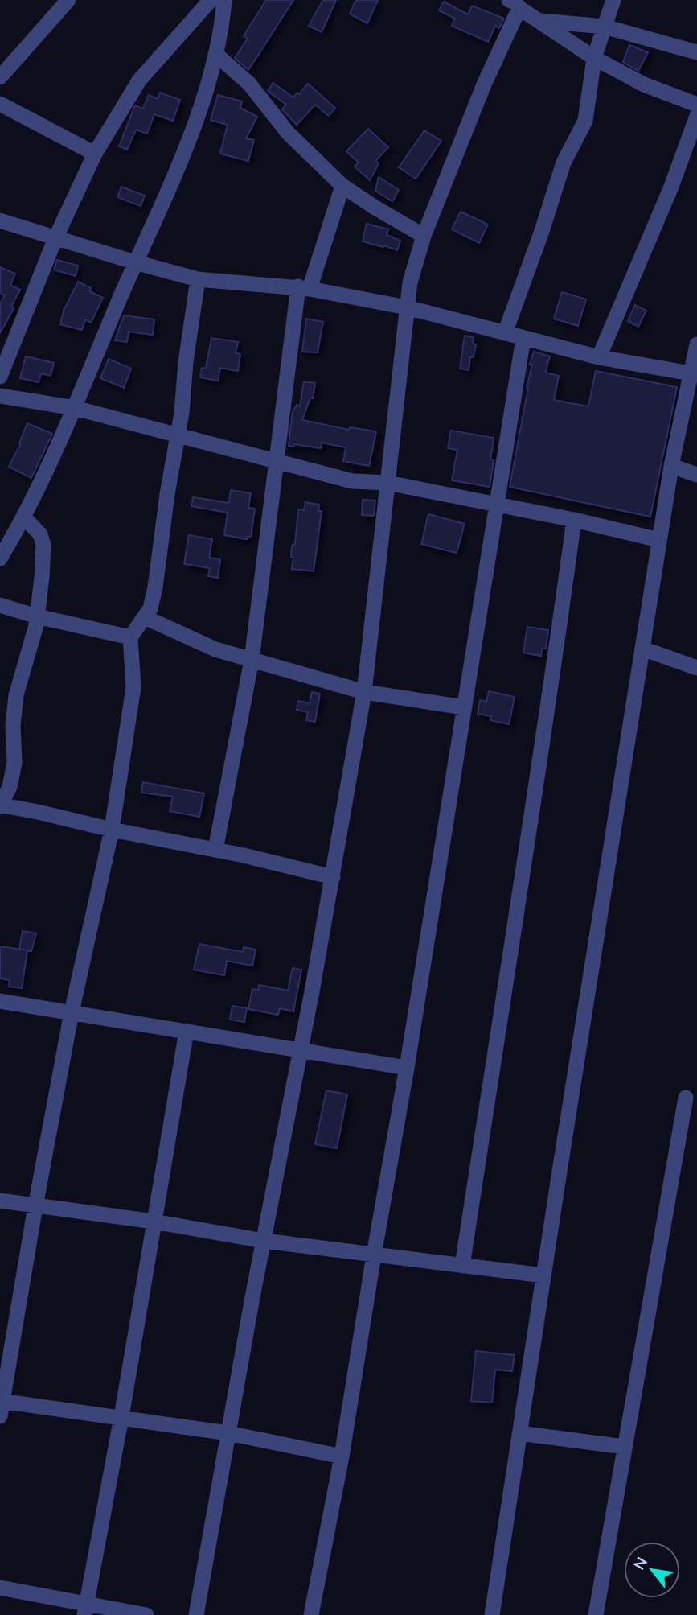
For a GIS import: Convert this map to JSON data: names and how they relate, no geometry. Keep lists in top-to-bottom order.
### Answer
{
  "north": "top left"
}
